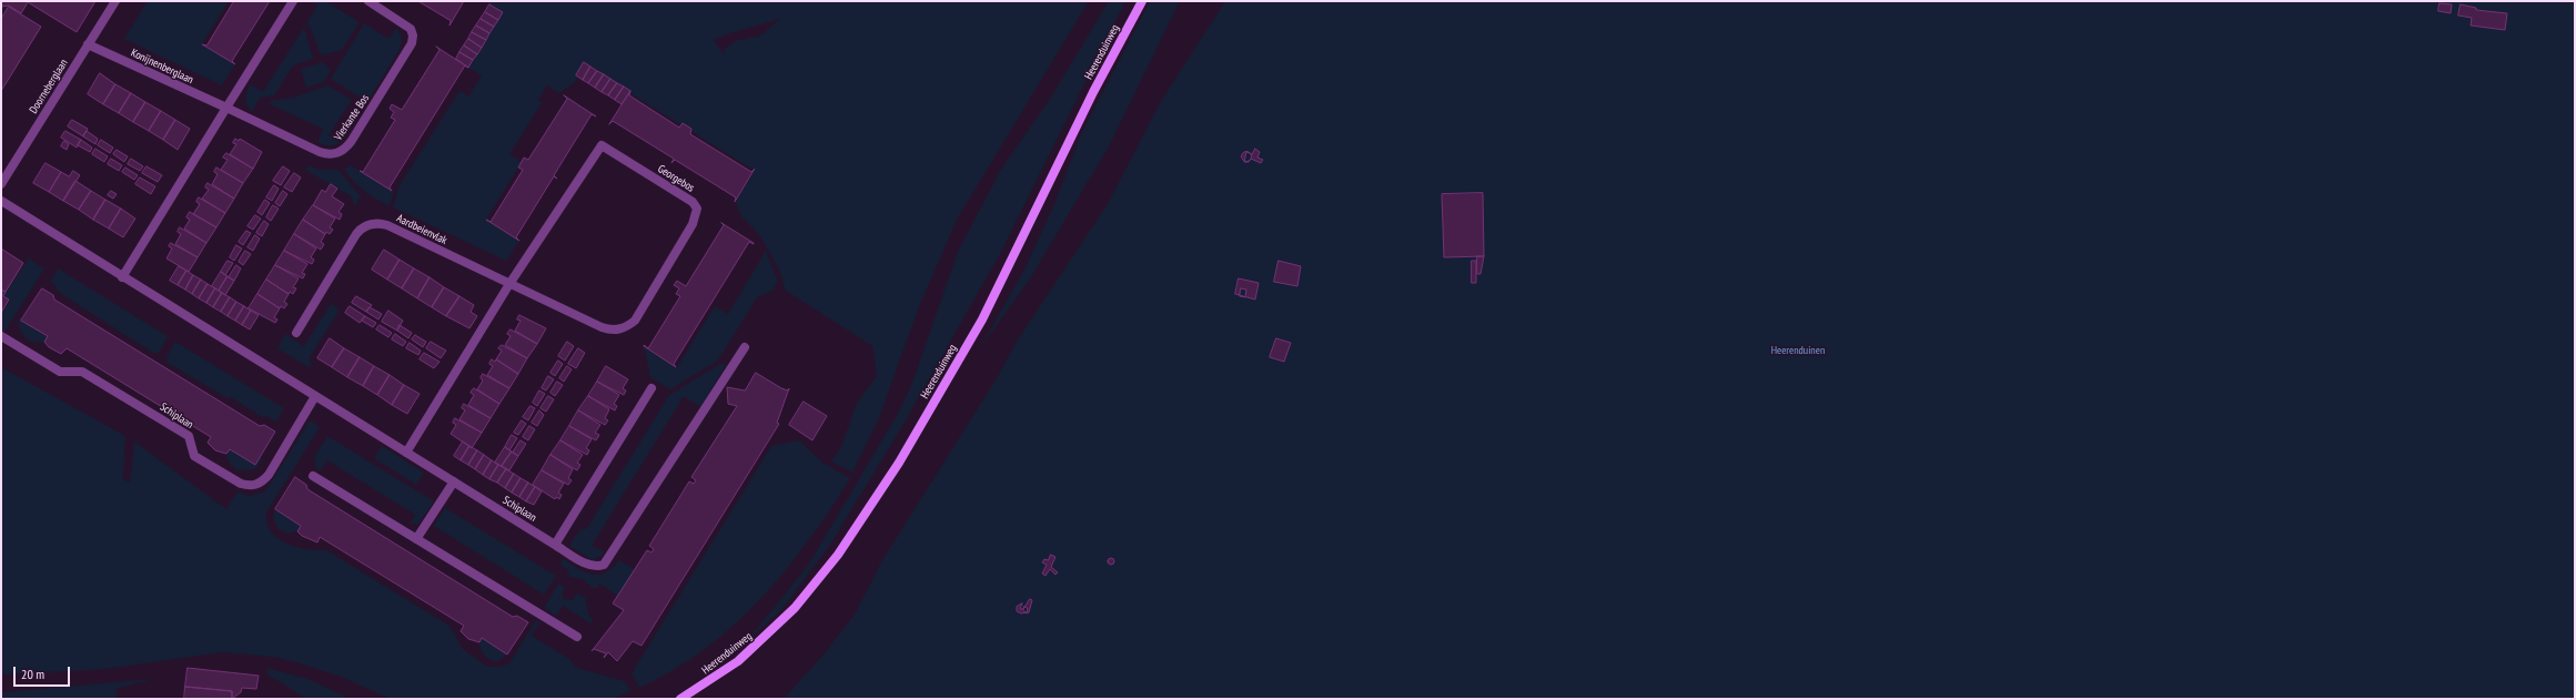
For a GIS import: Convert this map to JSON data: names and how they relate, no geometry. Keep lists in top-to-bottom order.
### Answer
{
  "streets": {
    "main road": ["Heerenduinweg"],
    "street": [
      "Konijnenberglaan",
      "Doorneberglaan",
      "Vierkante Bos",
      "Georgebos",
      "Aardbeienvlak",
      "Schiplaan"
    ]
  },
  "crossings": [
    ["Konijnenberglaan", "Doorneberglaan"],
    ["Konijnenberglaan", "Vierkante Bos"],
    ["Georgebos", "Aardbeienvlak"],
    ["Georgebos", "Schiplaan"]
  ],
  "parks": ["Heerenduinen"],
  "scale_bar": "20 m"
}
